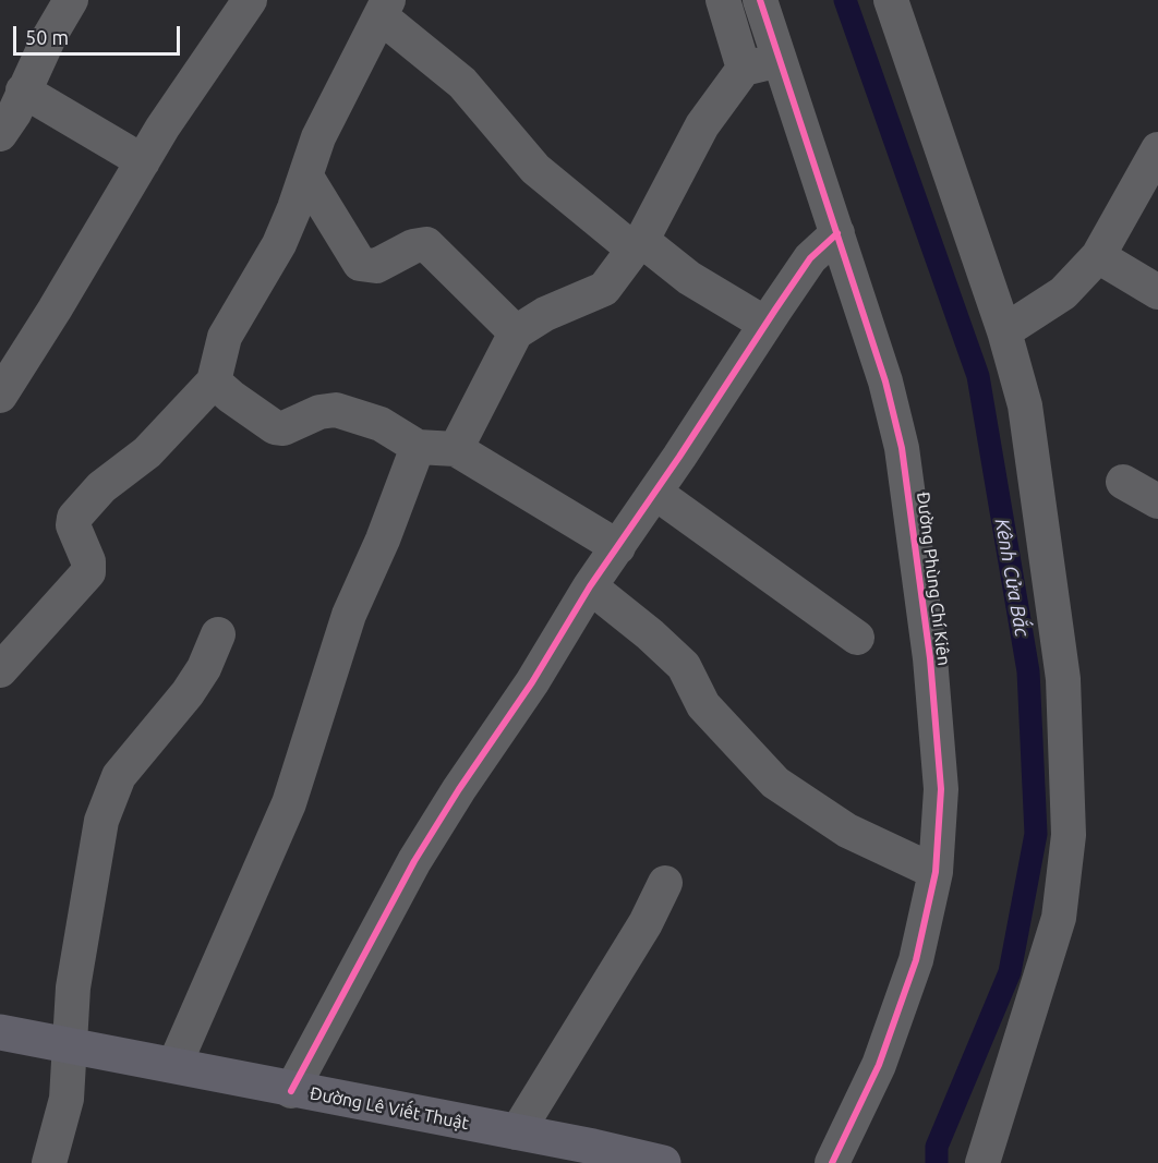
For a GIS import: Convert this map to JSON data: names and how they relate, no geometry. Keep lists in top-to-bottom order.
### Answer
{
  "streets": {
    "main road": ["Đường Lê Viết Thuật"],
    "street": ["Đường Phùng Chí Kiên"]
  },
  "water": ["Kênh Cửa Bắc"],
  "scale_bar": "50 m"
}
